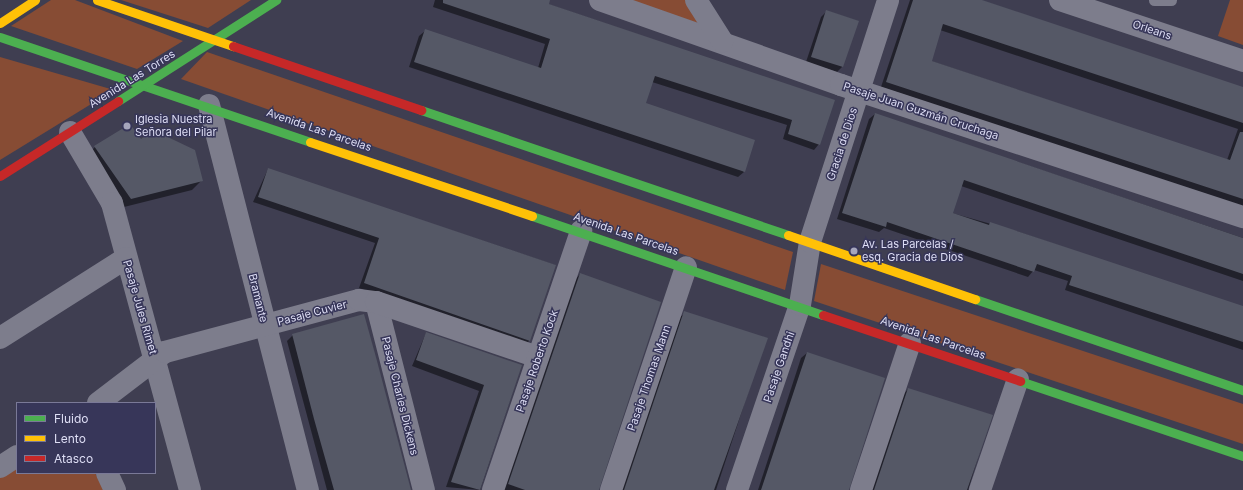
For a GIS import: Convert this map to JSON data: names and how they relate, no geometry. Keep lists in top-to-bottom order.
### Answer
{
  "streets": {
    "street": [
      "Orleans",
      "Avenida Las Torres",
      "Pasaje Juan Guzmán Cruchaga",
      "Avenida Las Parcelas",
      "Gracia de Dios",
      "Bramante",
      "Pasaje Jules Rimet",
      "Pasaje Cuvier",
      "Pasaje Roberto Kock",
      "Pasaje Gandhi",
      "Pasaje Thomas Mann",
      "Pasaje Charles Dickens"
    ]
  },
  "crossings": [
    ["Avenida Las Torres", "Avenida Las Parcelas"],
    ["Avenida Las Torres", "Pasaje Jules Rimet"],
    ["Pasaje Juan Guzmán Cruchaga", "Gracia de Dios"],
    ["Avenida Las Parcelas", "Bramante"],
    ["Avenida Las Parcelas", "Pasaje Roberto Kock"],
    ["Avenida Las Parcelas", "Pasaje Gandhi"],
    ["Avenida Las Parcelas", "Pasaje Thomas Mann"],
    ["Gracia de Dios", "Pasaje Gandhi"],
    ["Bramante", "Pasaje Cuvier"],
    ["Pasaje Jules Rimet", "Pasaje Cuvier"],
    ["Pasaje Cuvier", "Pasaje Roberto Kock"],
    ["Pasaje Cuvier", "Pasaje Charles Dickens"]
  ],
  "places": ["Iglesia Nuestra Señora del Pilar", "Av. Las Parcelas / esq. Gracia de Dios"],
  "legend": ["Fluido", "Lento", "Atasco"]
}
